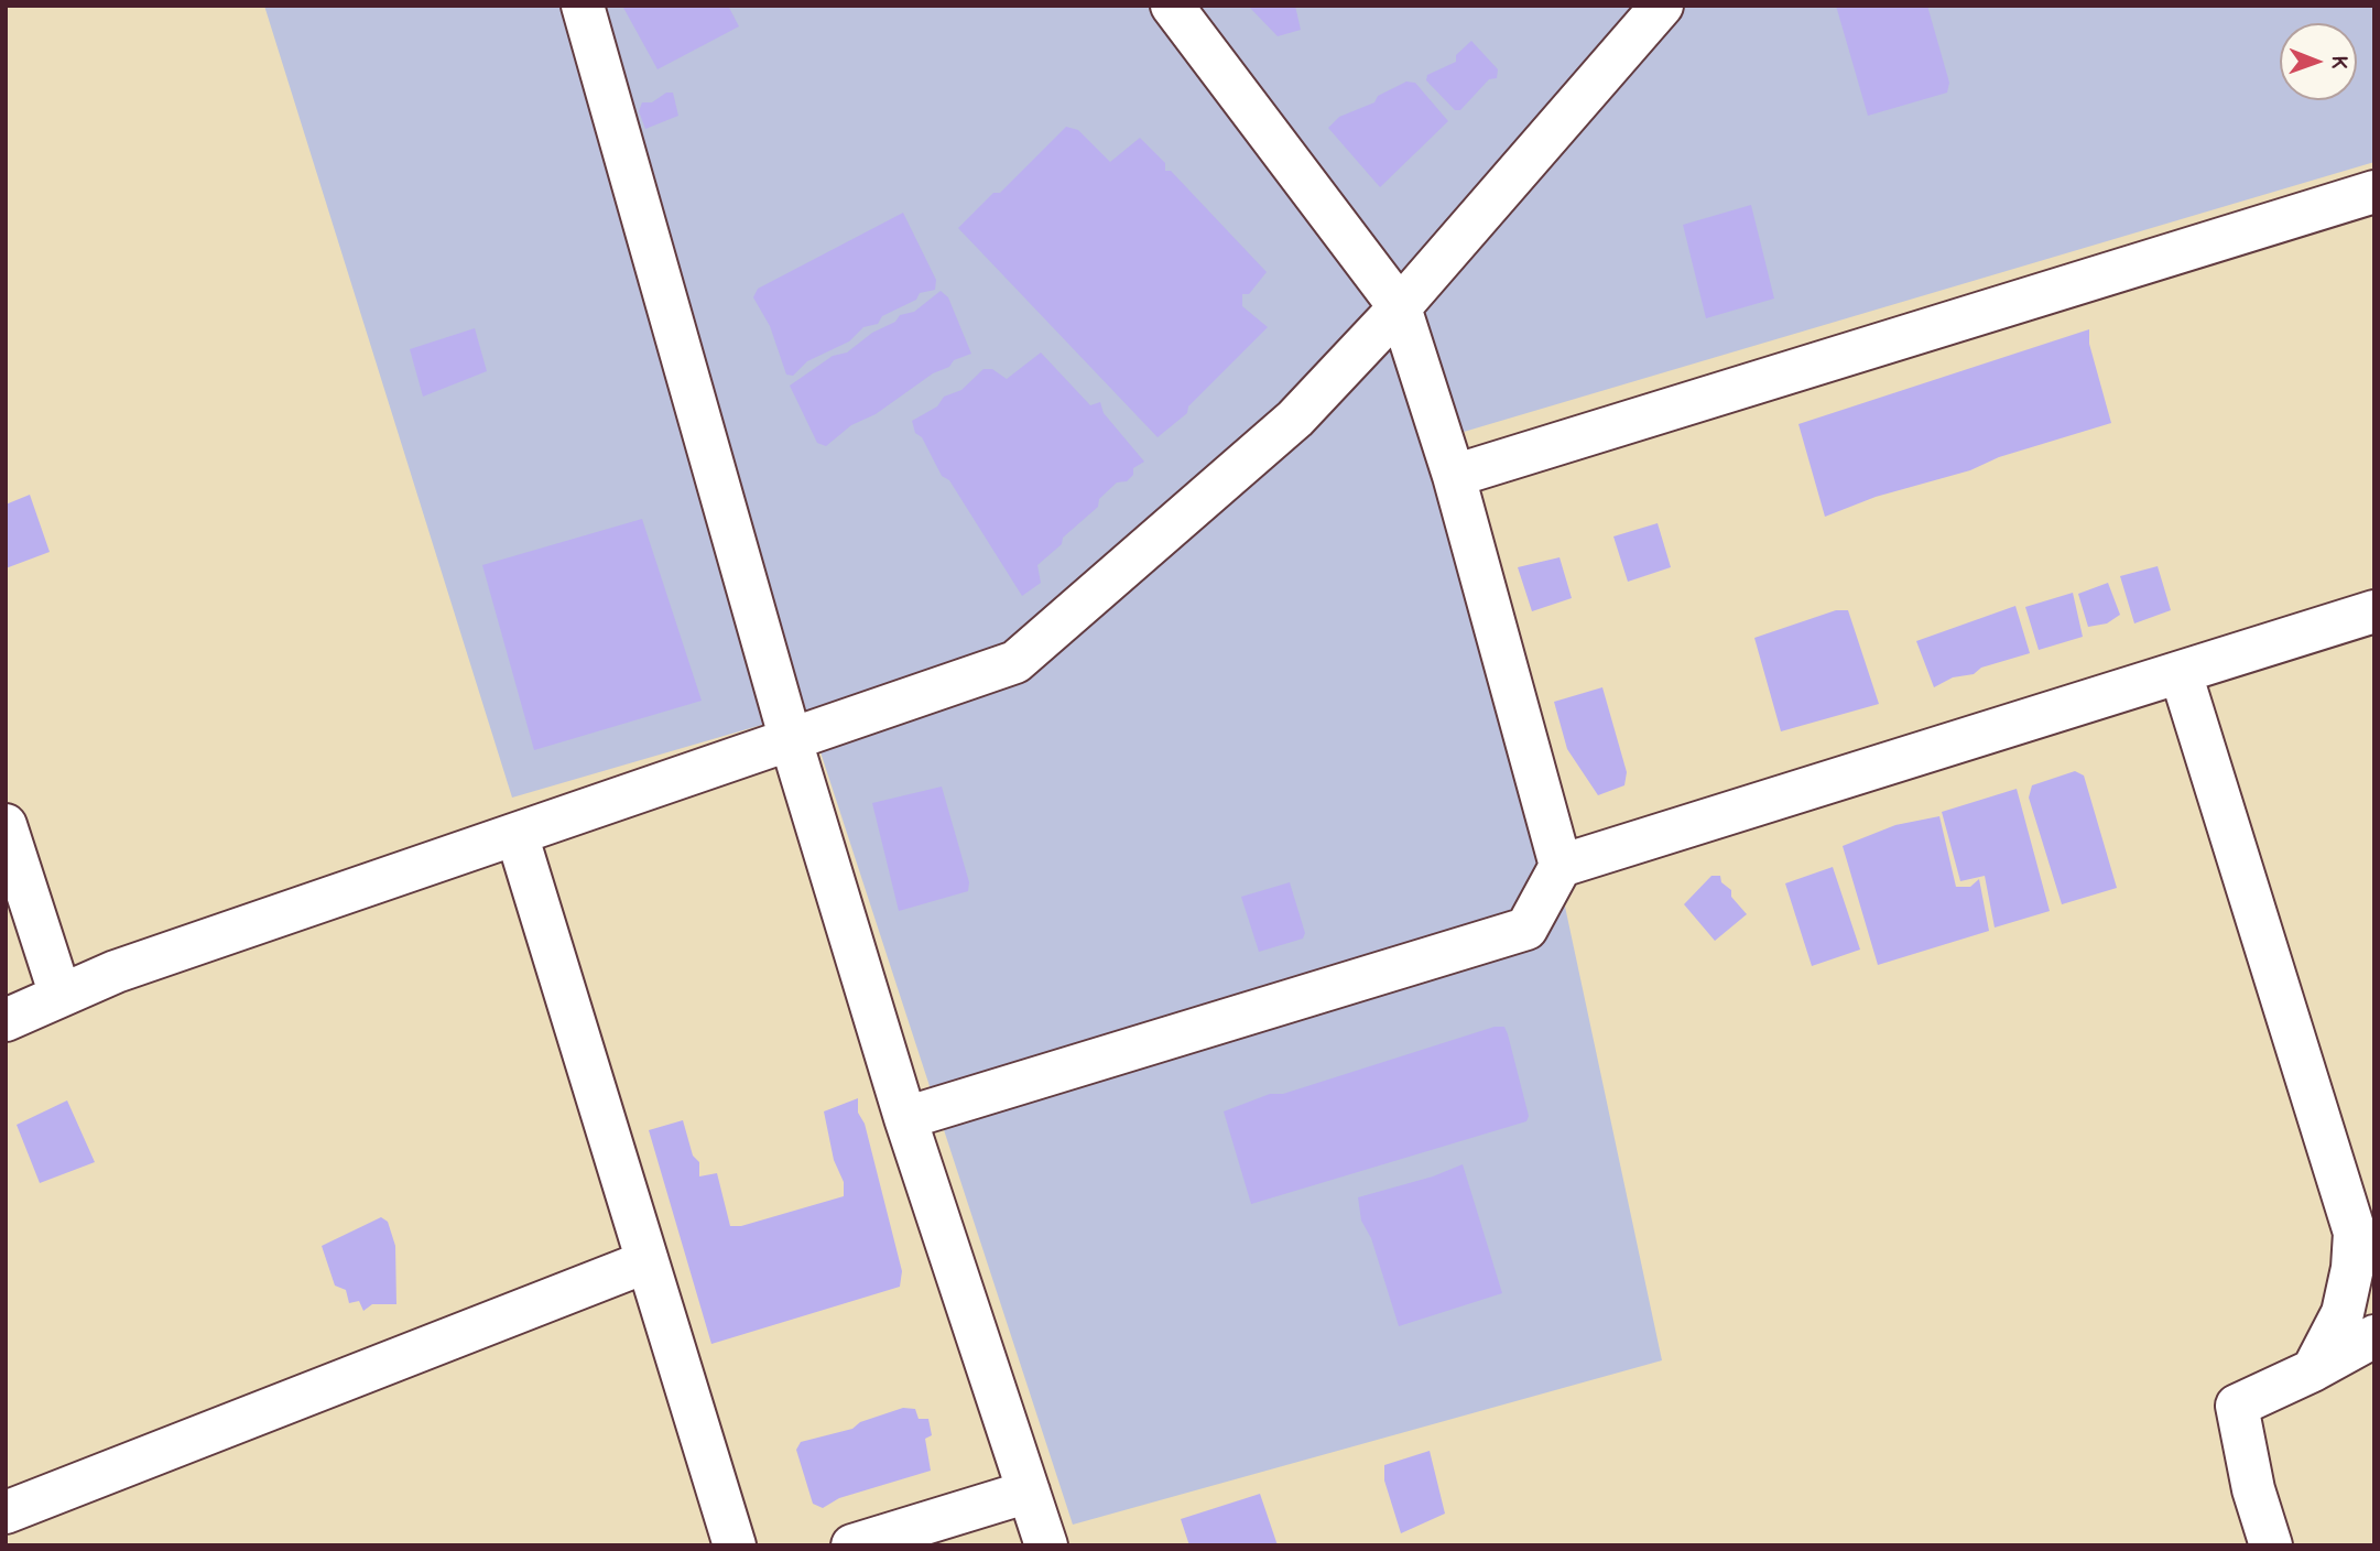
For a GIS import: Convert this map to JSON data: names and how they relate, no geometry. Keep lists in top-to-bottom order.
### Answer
{
  "north": "right"
}
